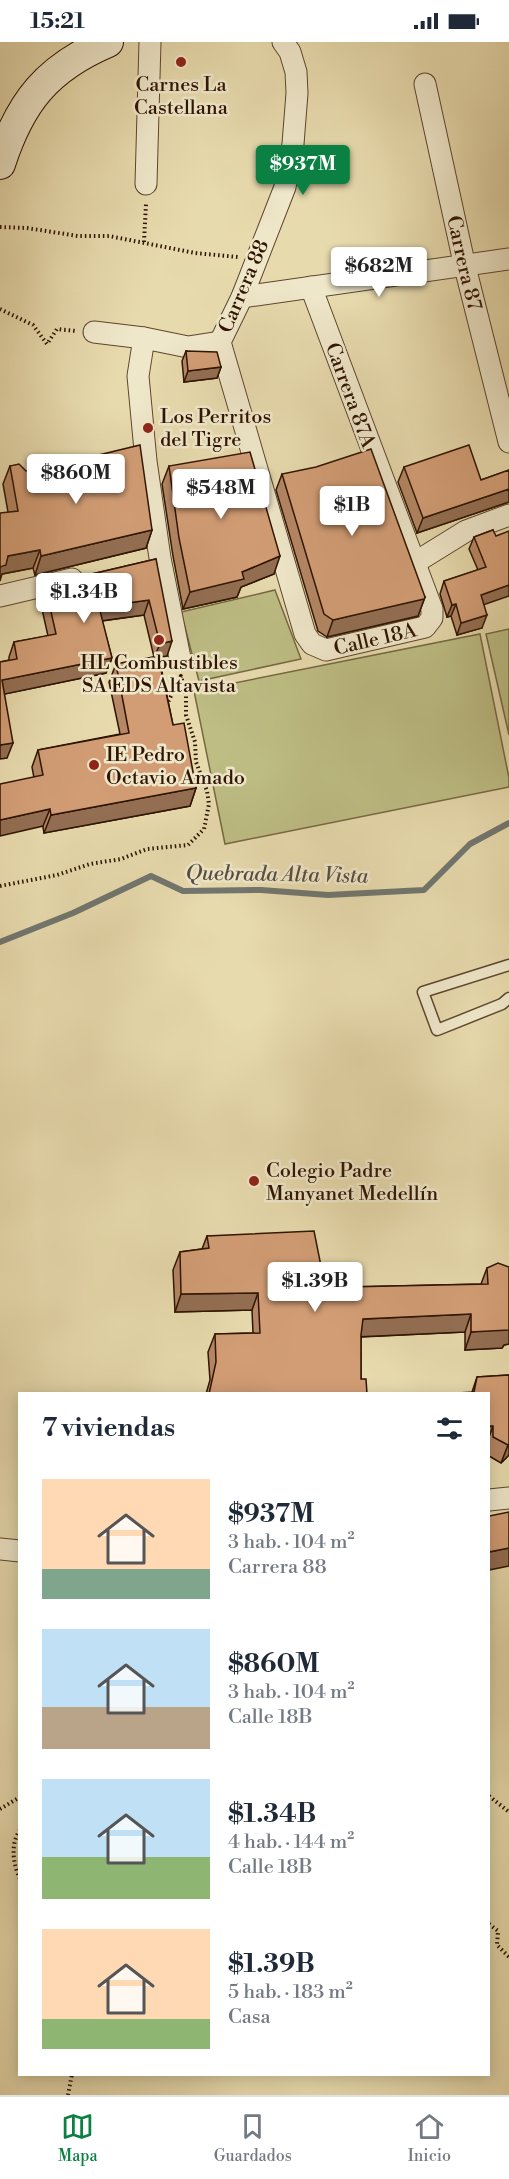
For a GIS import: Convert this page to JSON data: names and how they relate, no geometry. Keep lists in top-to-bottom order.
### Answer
{
  "streets": {
    "street": [
      "Carrera 87",
      "Carrera 88",
      "Carrera 87A",
      "Calle 18A"
    ]
  },
  "crossings": [
    ["Carrera 88", "Calle 18A"],
    ["Carrera 87A", "Calle 18A"]
  ],
  "water": ["Quebrada Alta Vista"],
  "places": [
    "Carnes La Castellana",
    "Los Perritos del Tigre",
    "HL Combustibles SA EDS Altavista",
    "IE Pedro Octavio Amado",
    "Colegio Padre Manyanet Medellín"
  ],
  "page": {
    "status": "15:21",
    "price": [
      "$937M",
      "$682M",
      "$860M",
      "$548M",
      "$1B",
      "$1.34B",
      "$1.39B"
    ],
    "heading": "7 viviendas",
    "list": [
      {
        "name": "$937M",
        "note": "3 hab. · 104 m² · Carrera 88"
      },
      {
        "name": "$860M",
        "note": "3 hab. · 104 m² · Calle 18B"
      },
      {
        "name": "$1.34B",
        "note": "4 hab. · 144 m² · Calle 18B"
      },
      {
        "name": "$1.39B",
        "note": "5 hab. · 183 m² · Casa"
      }
    ],
    "tabs": ["Mapa", "Guardados", "Inicio"]
  }
}
